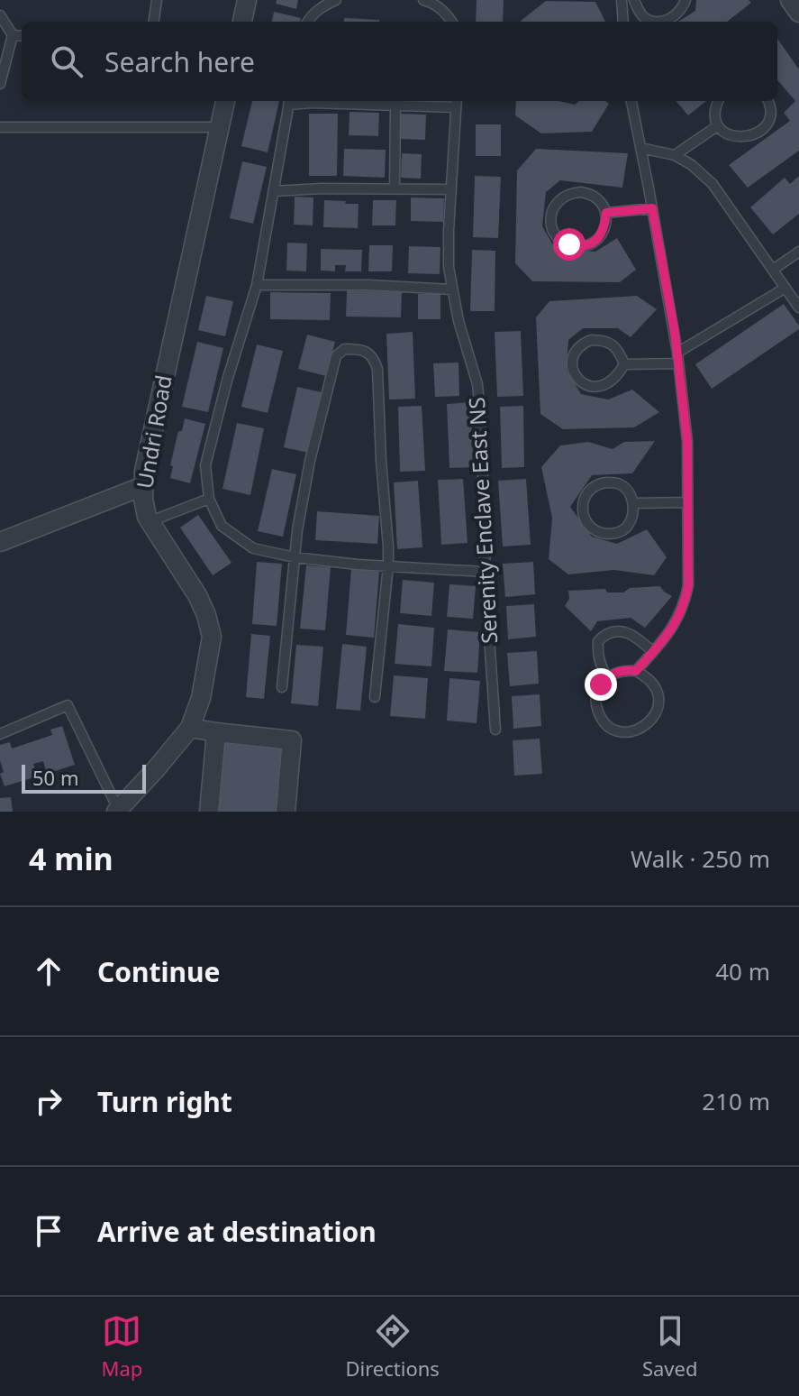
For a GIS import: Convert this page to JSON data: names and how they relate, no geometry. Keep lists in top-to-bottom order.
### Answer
{
  "streets": {
    "street": ["Undri Road"],
    "lane": ["Serenity Enclave East NS"]
  },
  "scale_bar": "50 m",
  "page": {
    "search": "Search here",
    "scale": "50 m",
    "heading": ["4 min", "Walk · 250 m"],
    "list": [
      ["Continue", "40 m"],
      ["Turn right", "210 m"],
      "Arrive at destination"
    ],
    "nav": ["Map", "Directions", "Saved"]
  }
}
